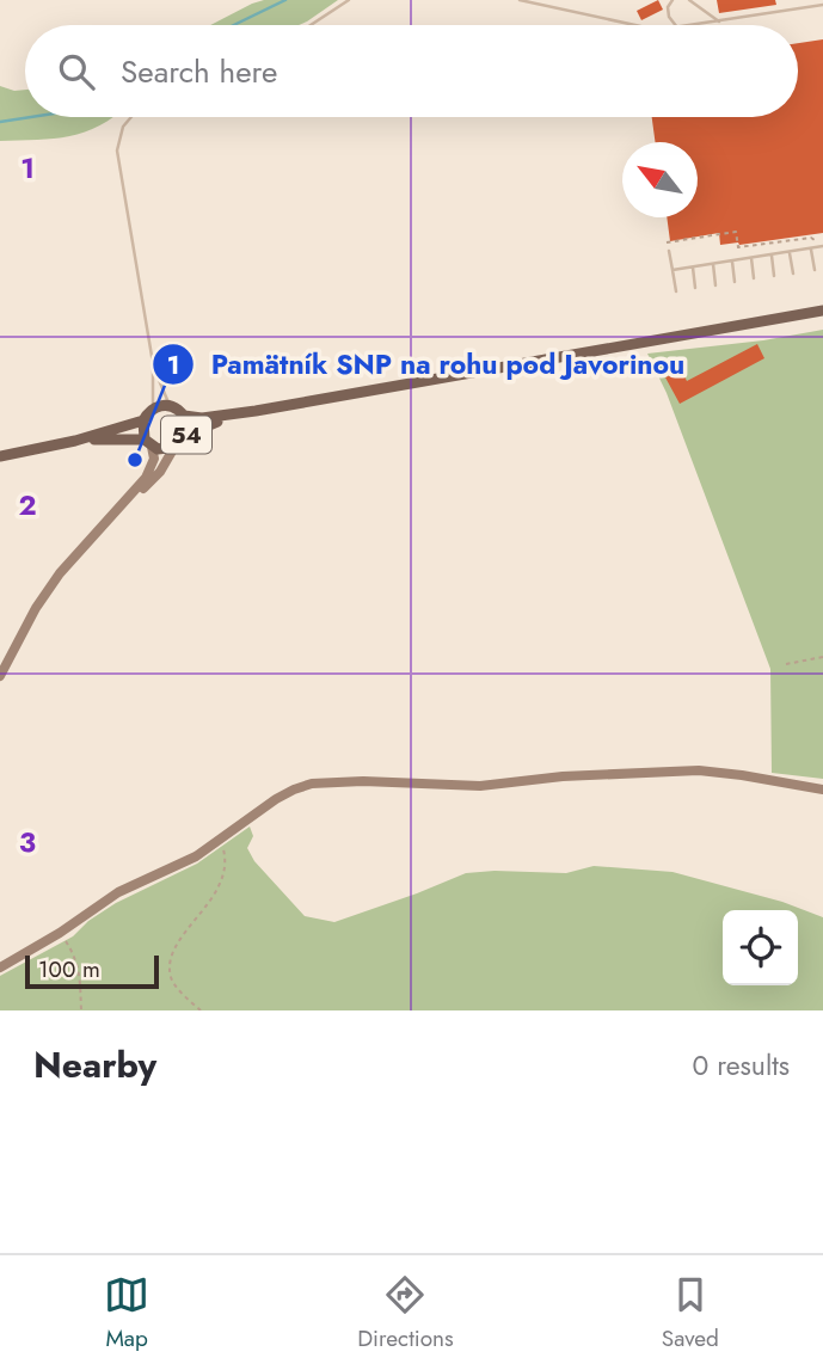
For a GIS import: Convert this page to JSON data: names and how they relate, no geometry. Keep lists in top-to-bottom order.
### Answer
{
  "streets": {
    "main road": ["54"]
  },
  "places": ["Pamätník SNP na rohu pod Javorinou"],
  "scale_bar": "100 m",
  "north": "top left",
  "page": {
    "search": "Search here",
    "scale": "100 m",
    "heading": ["Nearby", "0 results"],
    "nav": ["Map", "Directions", "Saved"]
  },
  "grid": {
    "rows": ["1", "2", "3"]
  }
}
